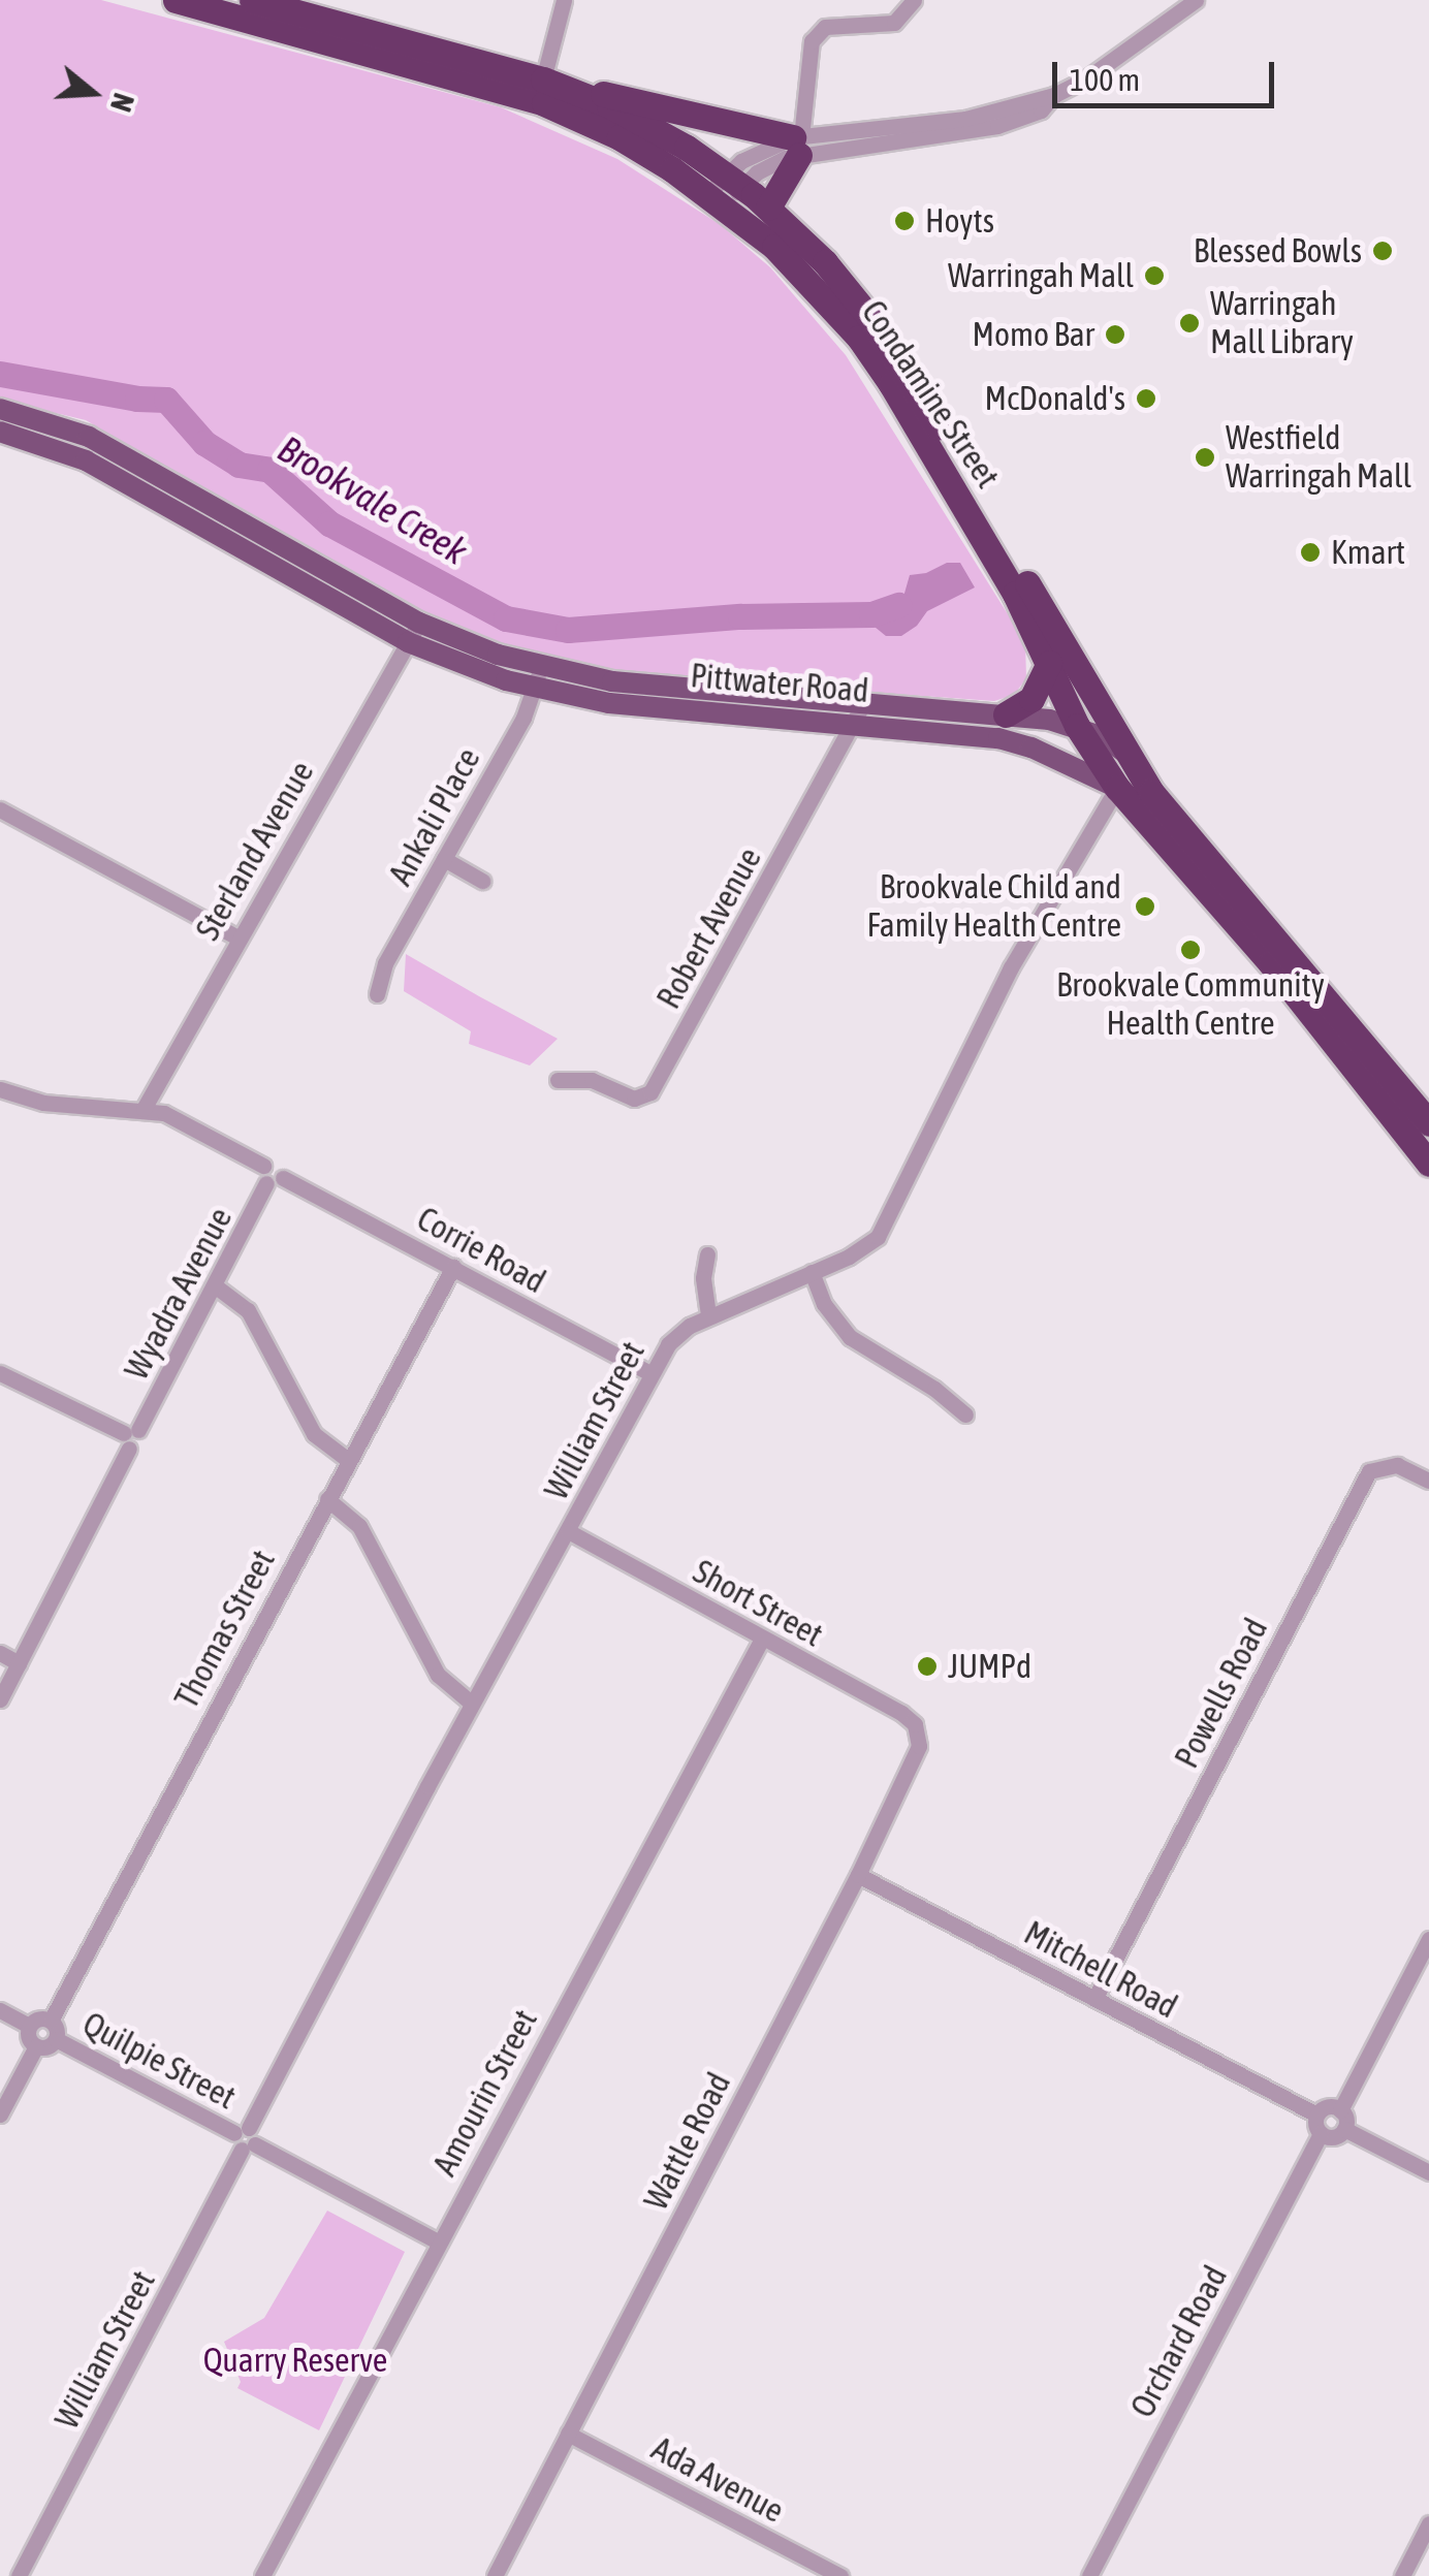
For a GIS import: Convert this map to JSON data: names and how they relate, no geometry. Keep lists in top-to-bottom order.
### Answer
{
  "streets": {
    "highway": ["Condamine Street", "Pittwater Road"],
    "street": [
      "Ankali Place",
      "Sterland Avenue",
      "Robert Avenue",
      "Corrie Road",
      "Wyadra Avenue",
      "William Street",
      "Short Street",
      "Thomas Street",
      "Powells Road",
      "Mitchell Road",
      "Quilpie Street",
      "Amourin Street",
      "Wattle Road",
      "Orchard Road",
      "Ada Avenue"
    ]
  },
  "crossings": [
    ["Condamine Street", "Pittwater Road"],
    ["Condamine Street", "William Street"],
    ["Pittwater Road", "Ankali Place"],
    ["Pittwater Road", "Sterland Avenue"],
    ["Pittwater Road", "Robert Avenue"],
    ["Pittwater Road", "William Street"],
    ["Corrie Road", "Wyadra Avenue"],
    ["Corrie Road", "William Street"],
    ["Corrie Road", "Thomas Street"],
    ["William Street", "Short Street"],
    ["William Street", "Quilpie Street"],
    ["Short Street", "Amourin Street"],
    ["Short Street", "Wattle Road"],
    ["Thomas Street", "Quilpie Street"],
    ["Powells Road", "Mitchell Road"],
    ["Mitchell Road", "Wattle Road"],
    ["Mitchell Road", "Orchard Road"],
    ["Quilpie Street", "Amourin Street"],
    ["Wattle Road", "Ada Avenue"]
  ],
  "water": ["Brookvale Creek"],
  "parks": ["Quarry Reserve"],
  "places": [
    "Hoyts",
    "Blessed Bowls",
    "Warringah Mall",
    "Warringah Mall Library",
    "Momo Bar",
    "McDonald's",
    "Westfield Warringah Mall",
    "Kmart",
    "Brookvale Child and Family Health Centre",
    "Brookvale Community Health Centre",
    "JUMPd"
  ],
  "scale_bar": "100 m",
  "north": "right"
}
